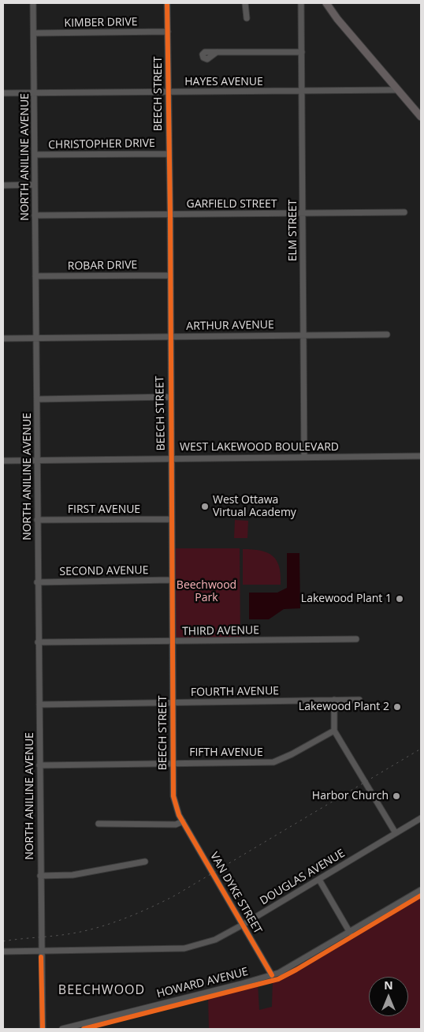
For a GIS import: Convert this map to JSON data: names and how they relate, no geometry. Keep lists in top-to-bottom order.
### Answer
{
  "streets": {
    "street": [
      "KIMBER DRIVE",
      "HAYES AVENUE",
      "BEECH STREET",
      "CHRISTOPHER DRIVE",
      "NORTH ANILINE AVENUE",
      "GARFIELD STREET",
      "ELM STREET",
      "ROBAR DRIVE",
      "ARTHUR AVENUE",
      "WEST LAKEWOOD BOULEVARD",
      "FIRST AVENUE",
      "SECOND AVENUE",
      "THIRD AVENUE",
      "FOURTH AVENUE",
      "FIFTH AVENUE",
      "DOUGLAS AVENUE",
      "VAN DYKE STREET",
      "HOWARD AVENUE"
    ]
  },
  "crossings": [
    ["KIMBER DRIVE", "BEECH STREET"],
    ["KIMBER DRIVE", "NORTH ANILINE AVENUE"],
    ["HAYES AVENUE", "BEECH STREET"],
    ["HAYES AVENUE", "NORTH ANILINE AVENUE"],
    ["HAYES AVENUE", "ELM STREET"],
    ["BEECH STREET", "CHRISTOPHER DRIVE"],
    ["BEECH STREET", "GARFIELD STREET"],
    ["BEECH STREET", "ROBAR DRIVE"],
    ["BEECH STREET", "ARTHUR AVENUE"],
    ["BEECH STREET", "WEST LAKEWOOD BOULEVARD"],
    ["BEECH STREET", "FIRST AVENUE"],
    ["BEECH STREET", "SECOND AVENUE"],
    ["BEECH STREET", "THIRD AVENUE"],
    ["BEECH STREET", "FOURTH AVENUE"],
    ["BEECH STREET", "FIFTH AVENUE"],
    ["BEECH STREET", "VAN DYKE STREET"],
    ["CHRISTOPHER DRIVE", "NORTH ANILINE AVENUE"],
    ["NORTH ANILINE AVENUE", "GARFIELD STREET"],
    ["NORTH ANILINE AVENUE", "ROBAR DRIVE"],
    ["NORTH ANILINE AVENUE", "ARTHUR AVENUE"],
    ["NORTH ANILINE AVENUE", "WEST LAKEWOOD BOULEVARD"],
    ["NORTH ANILINE AVENUE", "FIRST AVENUE"],
    ["NORTH ANILINE AVENUE", "SECOND AVENUE"],
    ["NORTH ANILINE AVENUE", "THIRD AVENUE"],
    ["NORTH ANILINE AVENUE", "FOURTH AVENUE"],
    ["NORTH ANILINE AVENUE", "FIFTH AVENUE"],
    ["NORTH ANILINE AVENUE", "DOUGLAS AVENUE"],
    ["GARFIELD STREET", "ELM STREET"],
    ["ELM STREET", "ARTHUR AVENUE"],
    ["ELM STREET", "WEST LAKEWOOD BOULEVARD"],
    ["DOUGLAS AVENUE", "VAN DYKE STREET"],
    ["VAN DYKE STREET", "HOWARD AVENUE"]
  ],
  "districts": ["BEECHWOOD"],
  "parks": ["Beechwood Park"],
  "places": [
    "West Ottawa Virtual Academy",
    "Lakewood Plant 1",
    "Lakewood Plant 2",
    "Harbor Church"
  ],
  "north": "top"
}
